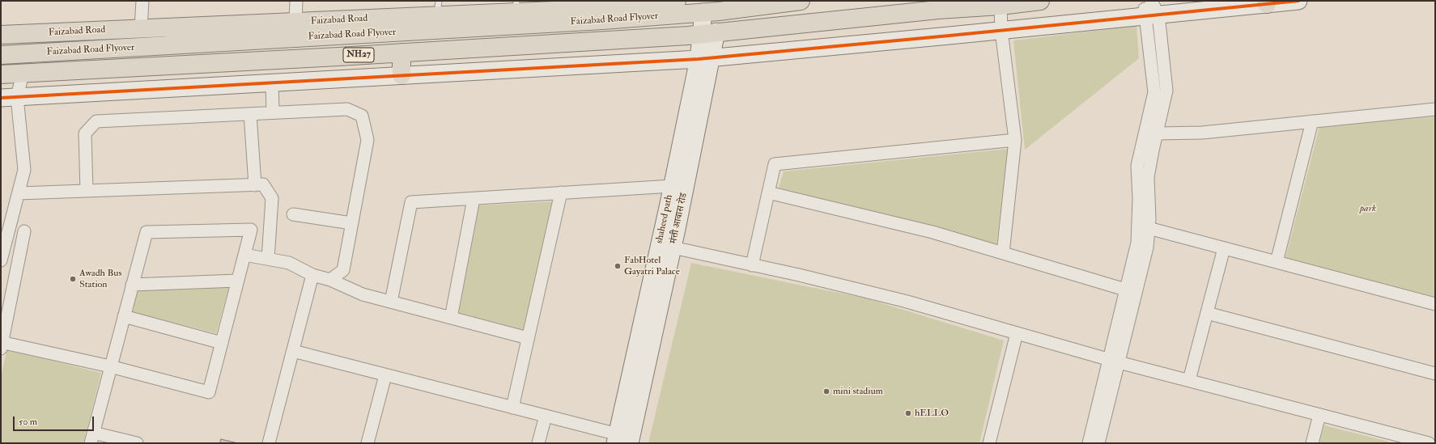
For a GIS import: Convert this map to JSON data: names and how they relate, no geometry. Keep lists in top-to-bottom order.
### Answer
{
  "streets": {
    "highway": [
      "Faizabad Road Flyover",
      "Faizabad Road",
      "NH27",
      "मंत्ती आवास रोड"
    ],
    "street": ["shaheed path"]
  },
  "crossings": [
    ["Faizabad Road Flyover", "मंत्ती आवास रोड"],
    ["NH27", "मंत्ती आवास रोड"],
    ["मंत्ती आवास रोड", "shaheed path"]
  ],
  "parks": ["park"],
  "places": [
    "FabHotel Gayatri Palace",
    "Awadh Bus Station",
    "mini stadium",
    "hELLO"
  ],
  "scale_bar": "50 m"
}
